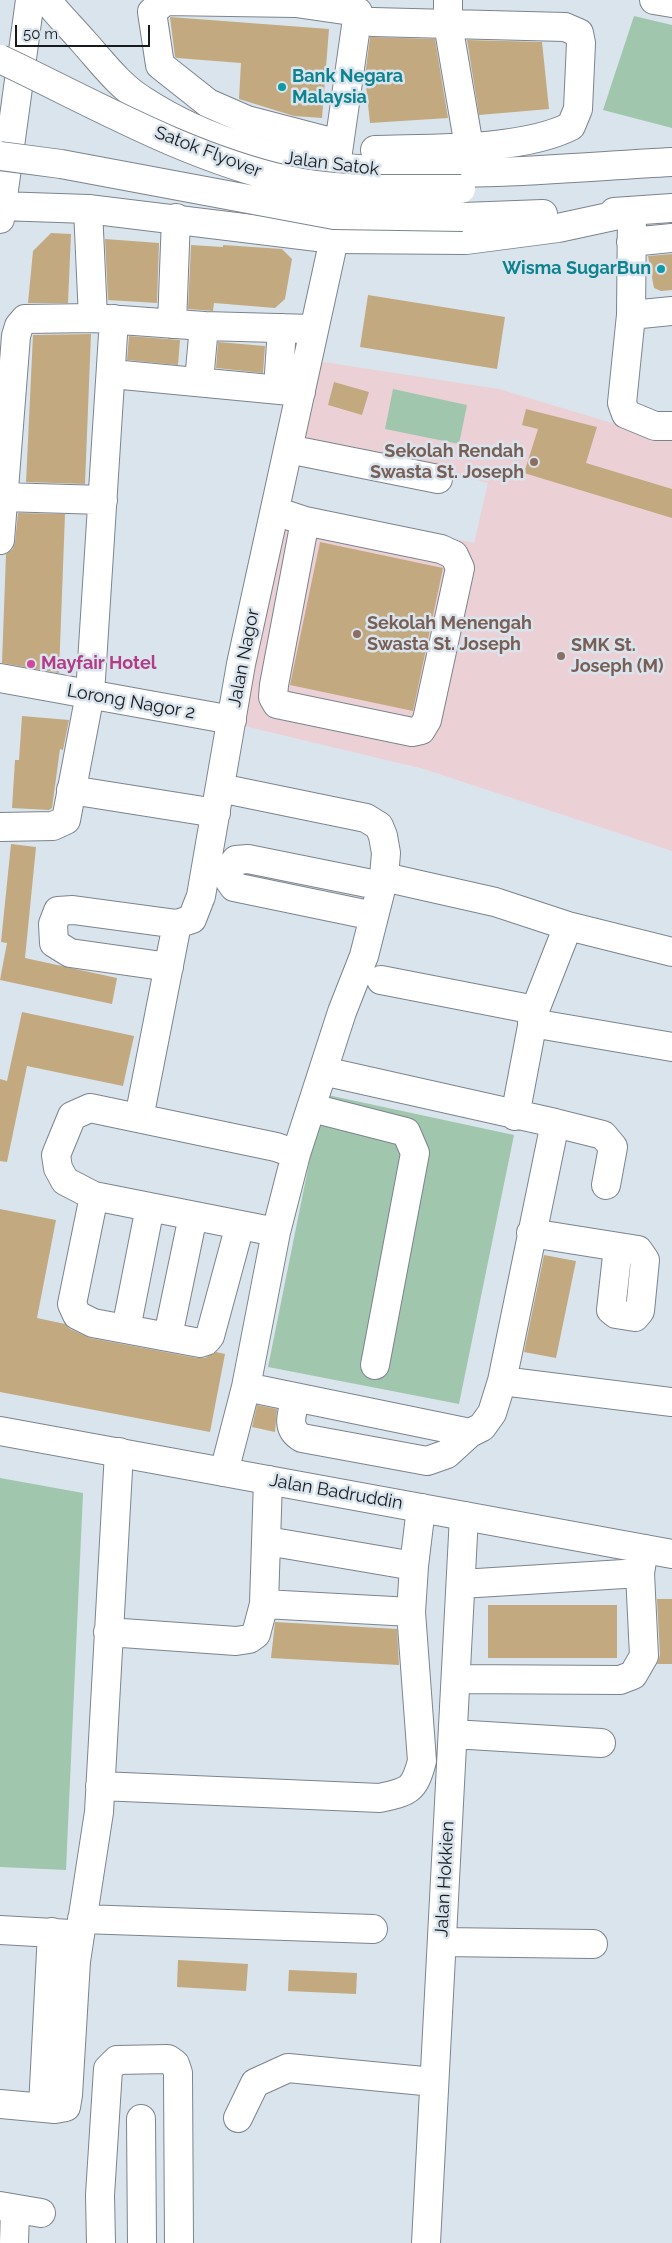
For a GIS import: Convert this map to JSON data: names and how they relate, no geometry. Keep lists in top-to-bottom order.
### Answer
{
  "streets": {
    "street": [
      "Satok Flyover",
      "Jalan Satok",
      "Jalan Nagor",
      "Lorong Nagor 2",
      "Jalan Badruddin",
      "Jalan Hokkien"
    ]
  },
  "crossings": [
    ["Satok Flyover", "Jalan Satok"],
    ["Jalan Nagor", "Lorong Nagor 2"],
    ["Jalan Badruddin", "Jalan Hokkien"]
  ],
  "places": [
    "Bank Negara Malaysia",
    "Wisma SugarBun",
    "Sekolah Rendah Swasta St. Joseph",
    "Sekolah Menengah Swasta St. Joseph",
    "SMK St. Joseph (M)",
    "Mayfair Hotel"
  ],
  "scale_bar": "50 m"
}
